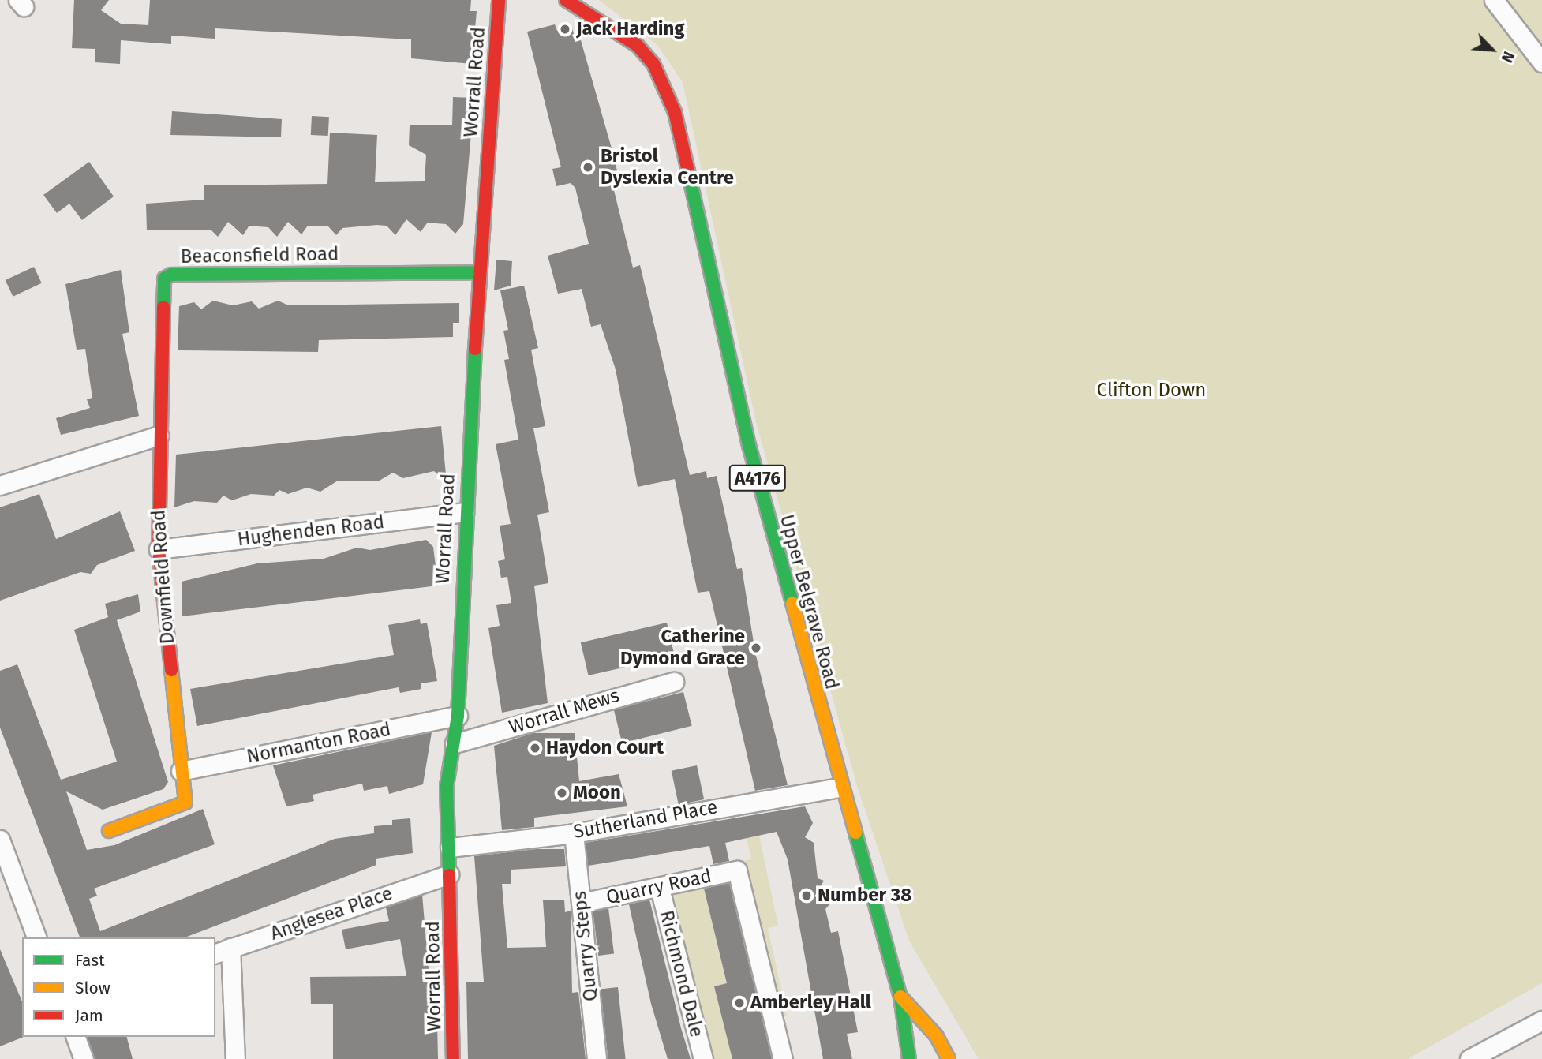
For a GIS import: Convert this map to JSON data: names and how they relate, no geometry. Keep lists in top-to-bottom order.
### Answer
{
  "streets": {
    "street": [
      "Worrall Road",
      "Beaconsfield Road",
      "A4176",
      "Hughenden Road",
      "Downfield Road",
      "Upper Belgrave Road",
      "Worrall Mews",
      "Normanton Road",
      "Sutherland Place",
      "Quarry Road",
      "Anglesea Place",
      "Quarry Steps",
      "Richmond Dale"
    ]
  },
  "crossings": [
    ["Worrall Road", "Beaconsfield Road"],
    ["Worrall Road", "Hughenden Road"],
    ["Worrall Road", "Worrall Mews"],
    ["Worrall Road", "Normanton Road"],
    ["Worrall Road", "Sutherland Place"],
    ["Worrall Road", "Anglesea Place"],
    ["Beaconsfield Road", "Downfield Road"],
    ["Hughenden Road", "Downfield Road"],
    ["Downfield Road", "Normanton Road"],
    ["Upper Belgrave Road", "Sutherland Place"],
    ["Sutherland Place", "Quarry Steps"],
    ["Quarry Road", "Quarry Steps"],
    ["Quarry Road", "Richmond Dale"]
  ],
  "parks": ["Clifton Down"],
  "places": [
    "Jack Harding",
    "Bristol Dyslexia Centre",
    "Catherine Dymond Grace",
    "Haydon Court",
    "Moon",
    "Number 38",
    "Amberley Hall"
  ],
  "legend": ["Fast", "Slow", "Jam"],
  "north": "bottom right"
}
